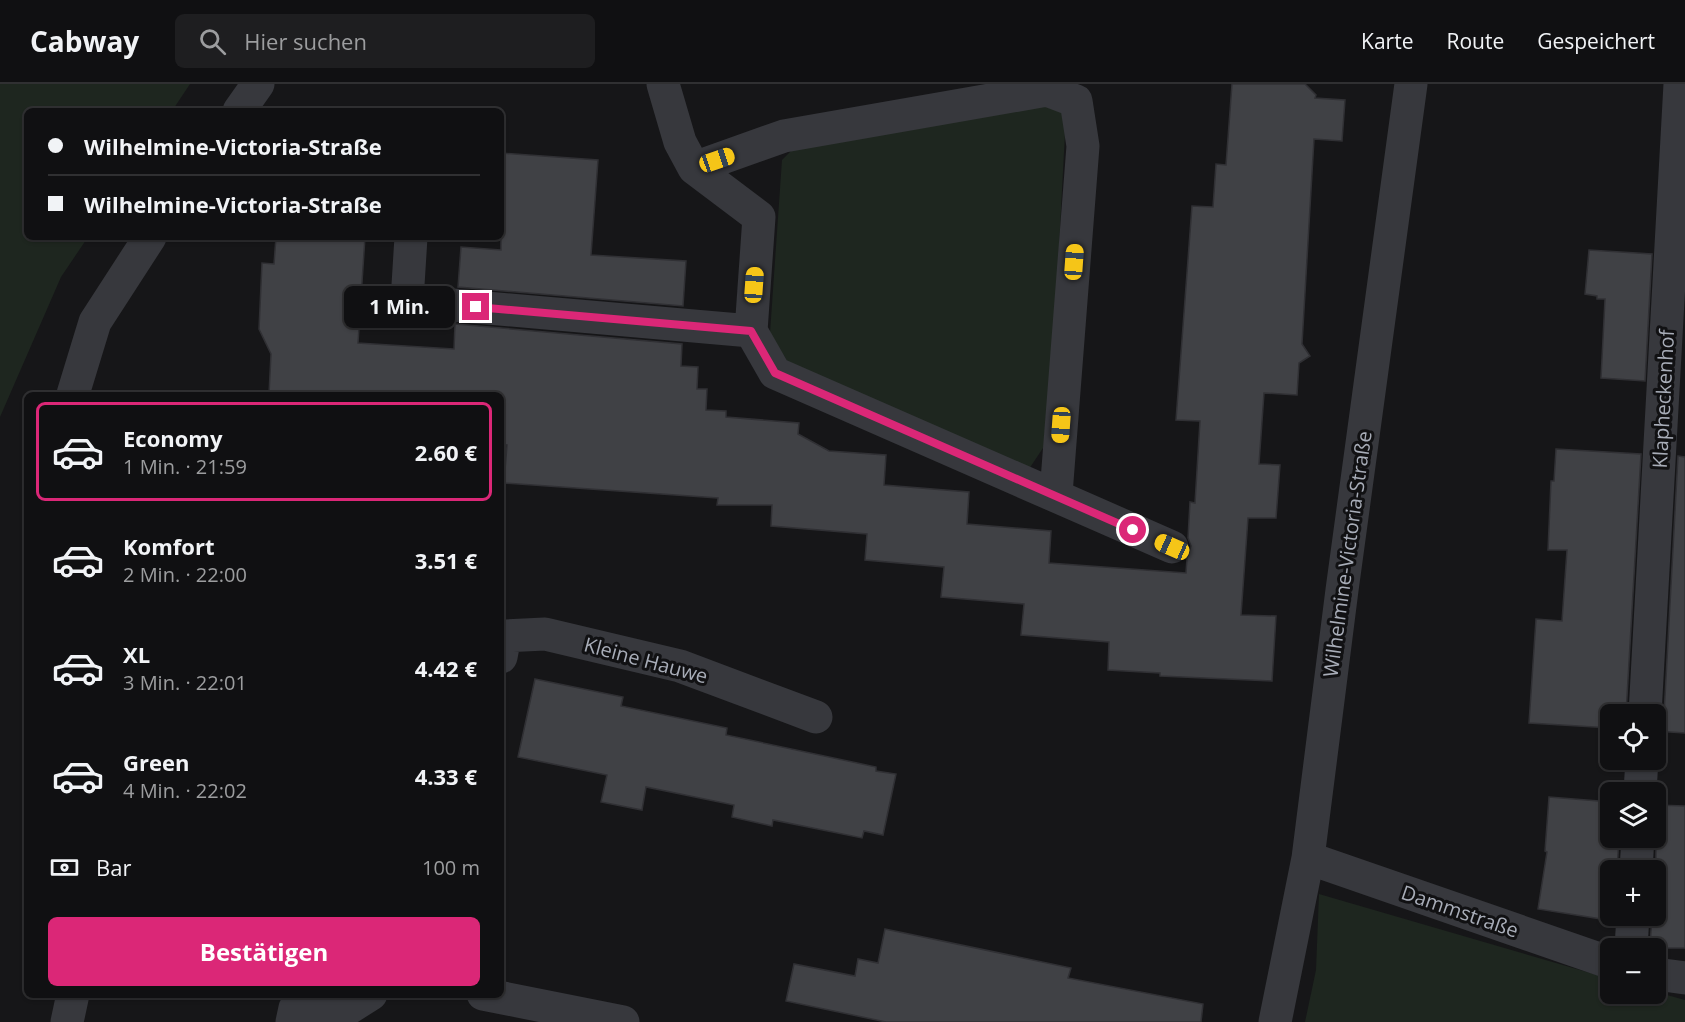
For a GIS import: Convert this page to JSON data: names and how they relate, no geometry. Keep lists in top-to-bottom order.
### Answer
{
  "streets": {
    "street": [
      "Klapheckenhof",
      "Wilhelmine-Victoria-Straße",
      "Kleine Hauwe",
      "Dammstraße"
    ]
  },
  "crossings": [
    ["Wilhelmine-Victoria-Straße", "Dammstraße"]
  ],
  "page": {
    "header": "Cabway",
    "search": "Hier suchen",
    "nav": ["Karte", "Route", "Gespeichert"],
    "banner": ["Wilhelmine-Victoria-Straße", "Wilhelmine-Victoria-Straße"],
    "bubble": "1 Min.",
    "list": [
      {
        "name": "Economy",
        "note": "1 Min. · 21:59",
        "value": "2.60 €"
      },
      {
        "name": "Komfort",
        "note": "2 Min. · 22:00",
        "value": "3.51 €"
      },
      {
        "name": "XL",
        "note": "3 Min. · 22:01",
        "value": "4.42 €"
      },
      {
        "name": "Green",
        "note": "4 Min. · 22:02",
        "value": "4.33 €"
      }
    ],
    "map_buttons": ["+", "−"],
    "pay": ["Bar", "100 m"],
    "buttons": "Bestätigen"
  }
}
